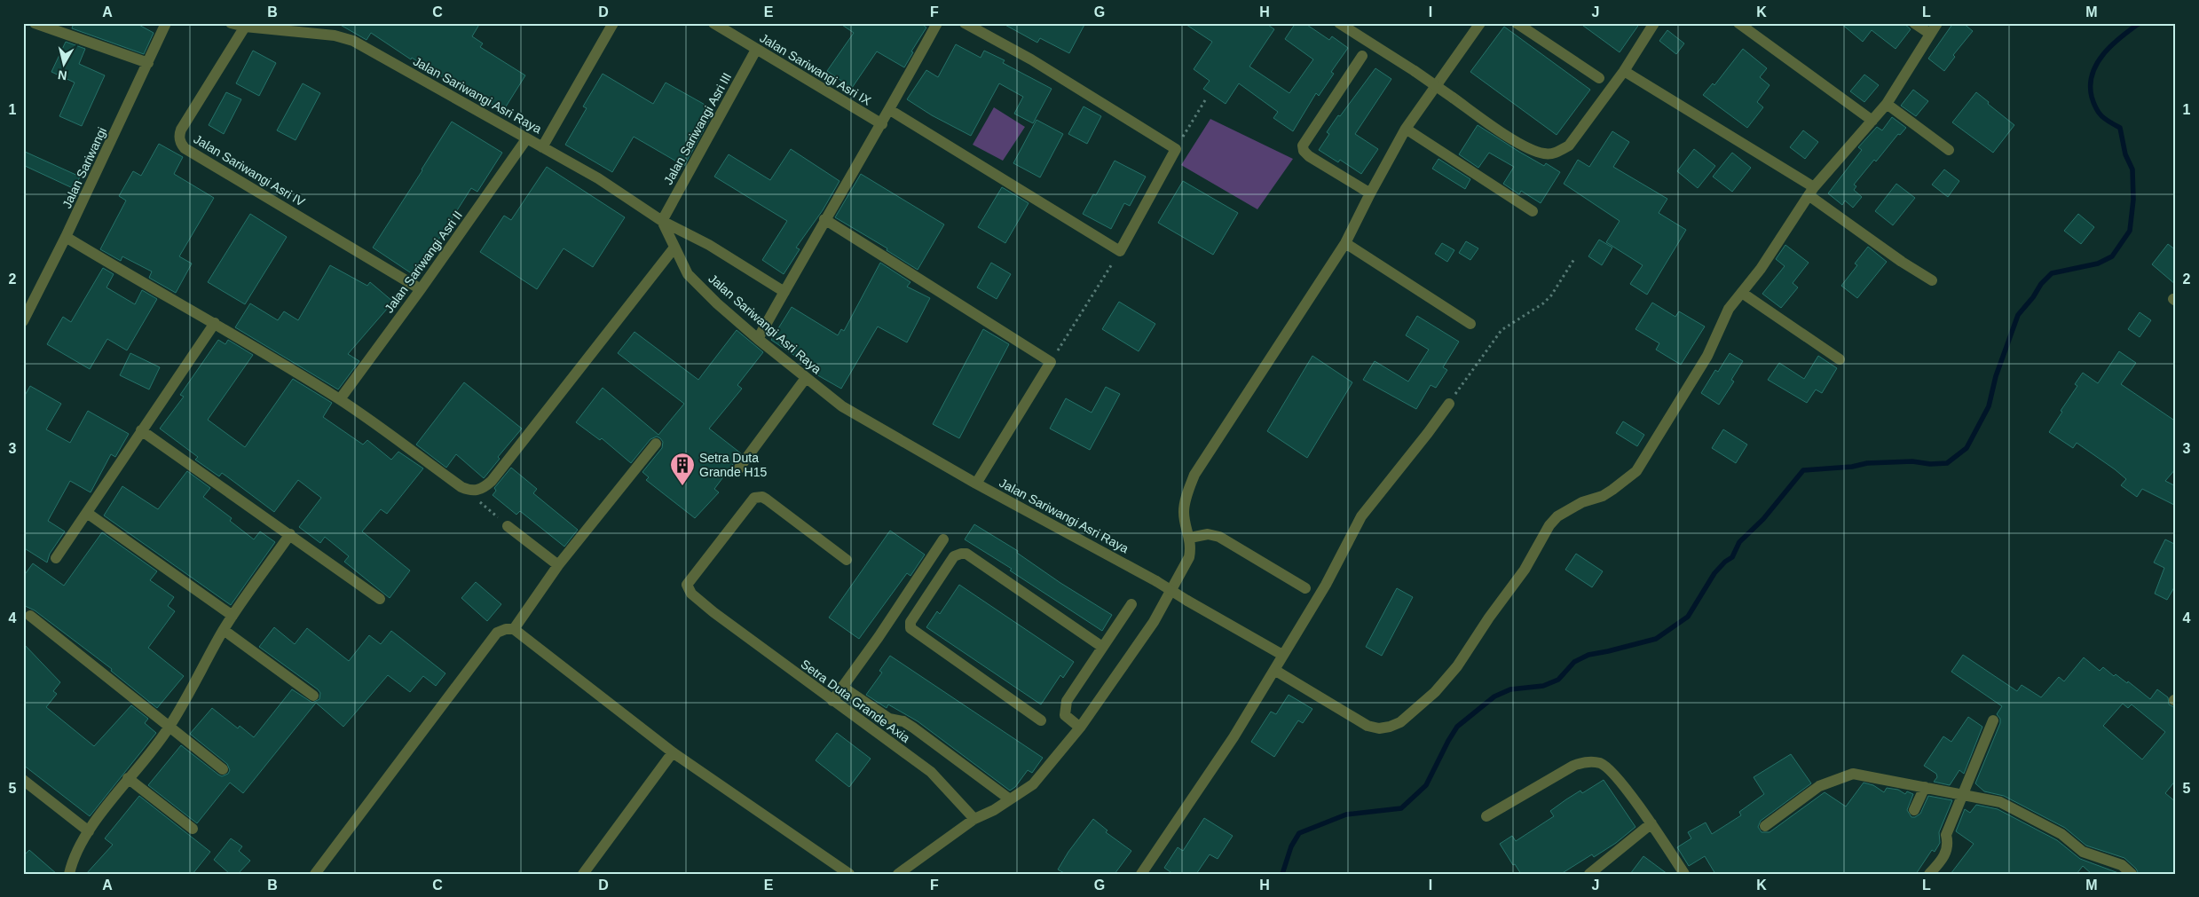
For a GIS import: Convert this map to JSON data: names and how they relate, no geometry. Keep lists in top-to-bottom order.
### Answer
{
  "streets": {
    "street": [
      "Jalan Sariwangi Asri IX",
      "Jalan Sariwangi Asri Raya",
      "Jalan Sariwangi Asri III",
      "Jalan Sariwangi",
      "Jalan Sariwangi Asri IV",
      "Jalan Sariwangi Asri II",
      "Setra Duta Grande Axia"
    ]
  },
  "crossings": [
    ["Jalan Sariwangi Asri IX", "Jalan Sariwangi Asri III"],
    ["Jalan Sariwangi Asri Raya", "Jalan Sariwangi Asri III"],
    ["Jalan Sariwangi Asri Raya", "Jalan Sariwangi Asri IV"],
    ["Jalan Sariwangi Asri Raya", "Jalan Sariwangi Asri II"],
    ["Jalan Sariwangi Asri IV", "Jalan Sariwangi Asri II"]
  ],
  "places": {
    "building": ["Setra Duta Grande H15"]
  },
  "north": "bottom",
  "grid": {
    "columns": [
      "A",
      "B",
      "C",
      "D",
      "E",
      "F",
      "G",
      "H",
      "I",
      "J",
      "K",
      "L",
      "M"
    ],
    "rows": [
      "1",
      "2",
      "3",
      "4",
      "5"
    ]
  }
}
